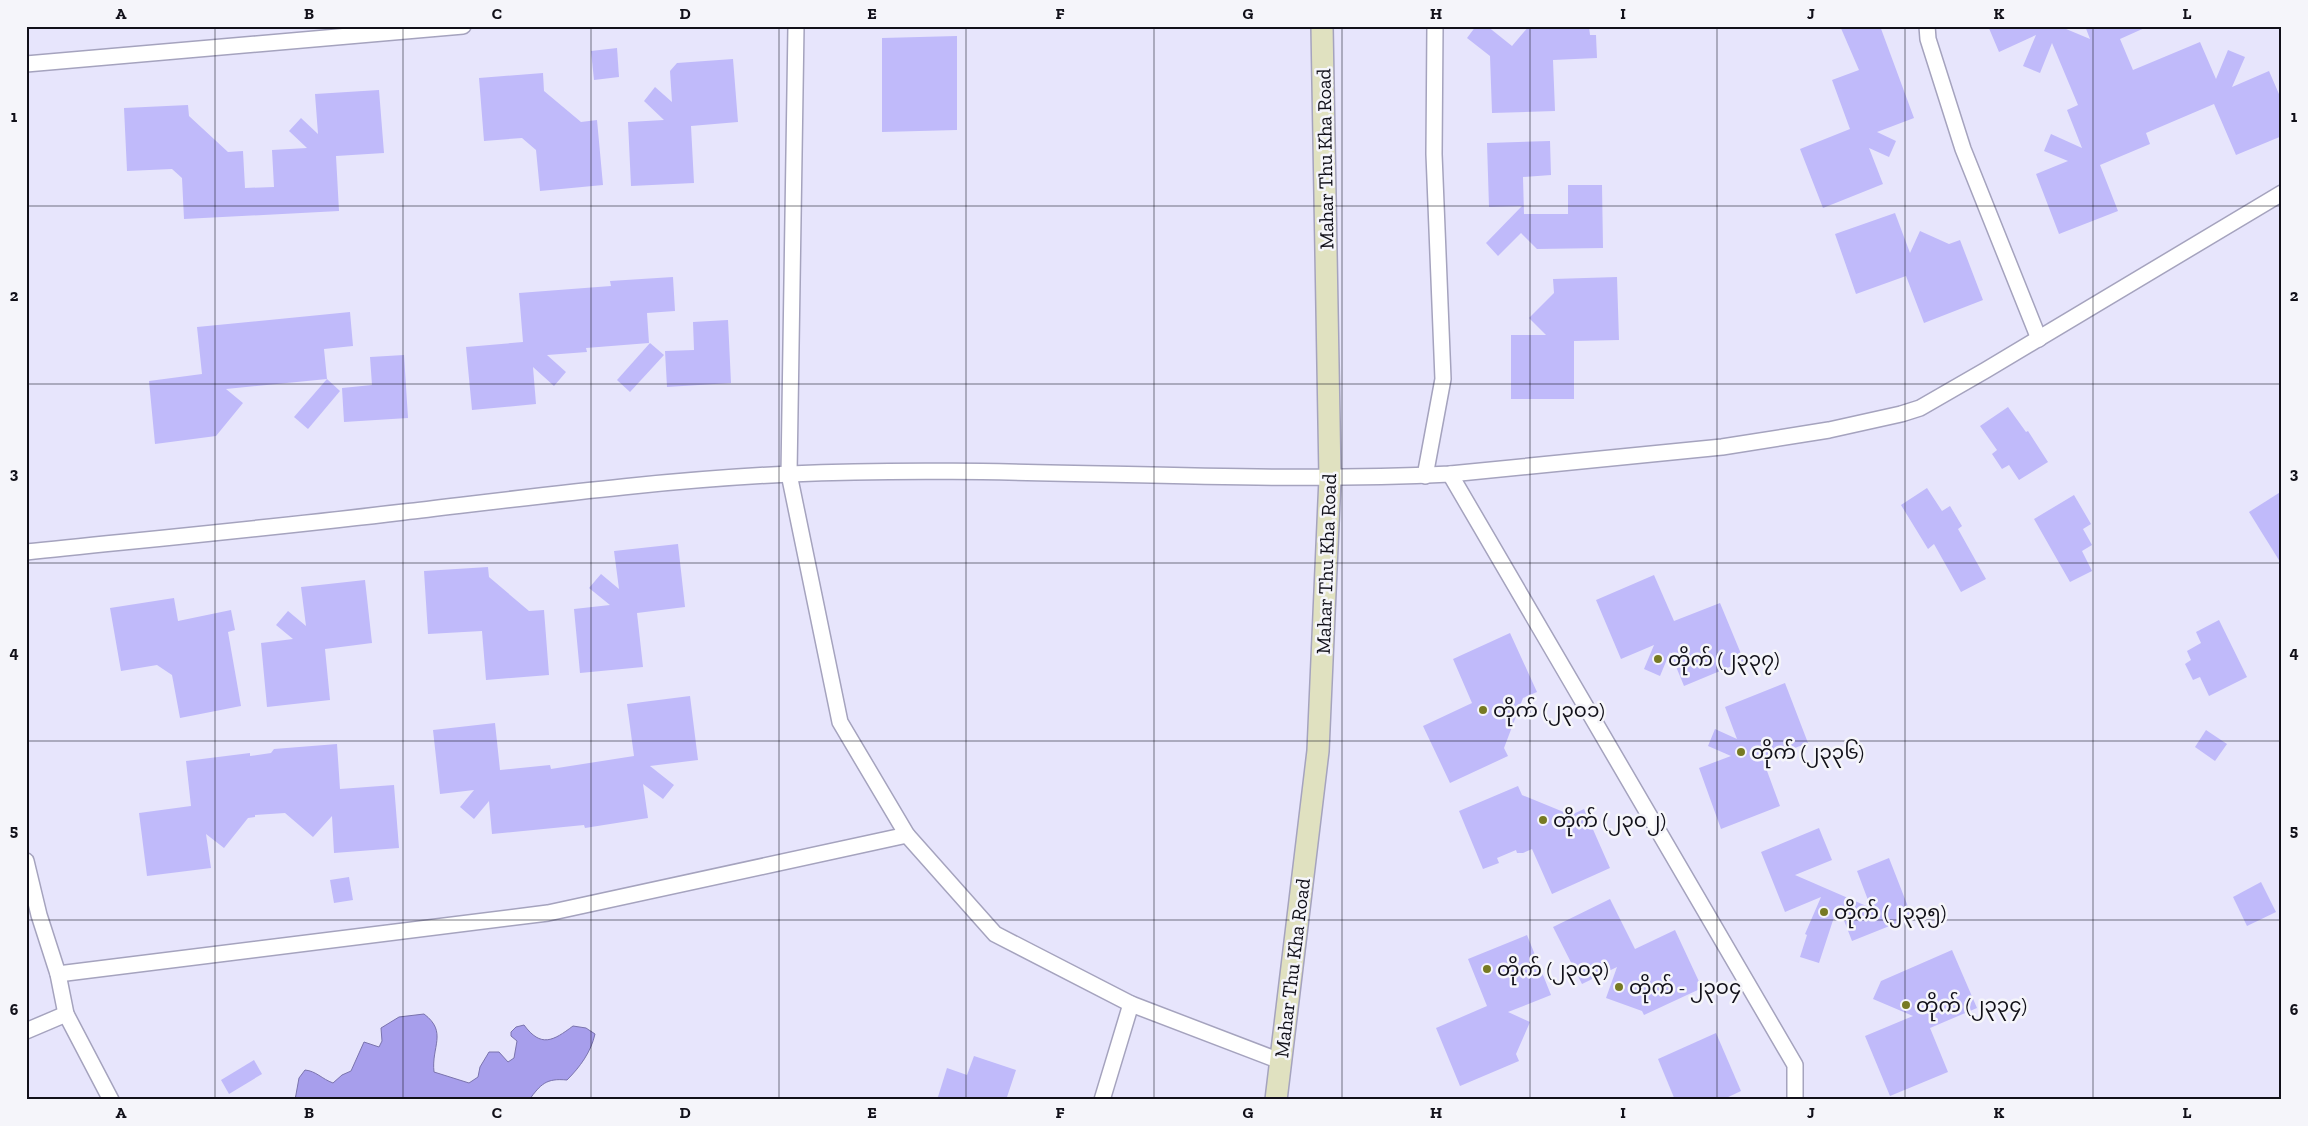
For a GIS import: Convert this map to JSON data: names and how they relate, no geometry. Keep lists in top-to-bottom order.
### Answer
{
  "streets": {
    "main road": ["Mahar Thu Kha Road"]
  },
  "places": [
    "တိုက် (၂၃၃၇)",
    "တိုက် (၂၃၀၁)",
    "တိုက် (၂၃၃၆)",
    "တိုက် (၂၃၀၂)",
    "တိုက် (၂၃၃၅)",
    "တိုက် (၂၃၀၃)",
    "တိုက် - ၂၃၀၄",
    "တိုက် (၂၃၃၄)"
  ],
  "grid": {
    "columns": [
      "A",
      "B",
      "C",
      "D",
      "E",
      "F",
      "G",
      "H",
      "I",
      "J",
      "K",
      "L"
    ],
    "rows": [
      "1",
      "2",
      "3",
      "4",
      "5",
      "6"
    ]
  }
}
